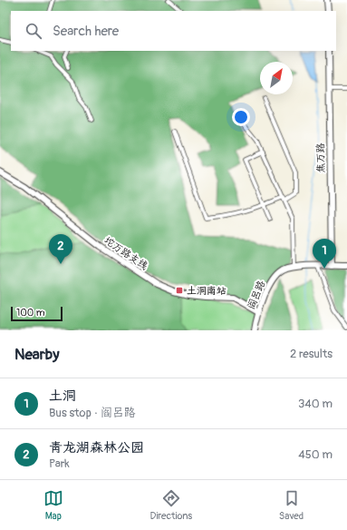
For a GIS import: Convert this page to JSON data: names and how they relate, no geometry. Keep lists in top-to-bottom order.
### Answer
{
  "streets": {
    "main road": ["焦万路", "坨万路支线", "阎吕路"]
  },
  "crossings": [
    ["焦万路", "阎吕路"],
    ["坨万路支线", "阎吕路"]
  ],
  "places": {
    "transit": ["土洞南站"]
  },
  "scale_bar": "100 m",
  "north": "top right",
  "page": {
    "search": "Search here",
    "pins": ["2", "1"],
    "scale": "100 m",
    "heading": ["Nearby", "2 results"],
    "list": [
      {
        "mark": "1",
        "name": "土洞",
        "note": "Bus stop · 阎吕路",
        "value": "340 m"
      },
      {
        "mark": "2",
        "name": "青龙湖森林公园",
        "note": "Park",
        "value": "450 m"
      }
    ],
    "nav": ["Map", "Directions", "Saved"]
  }
}
